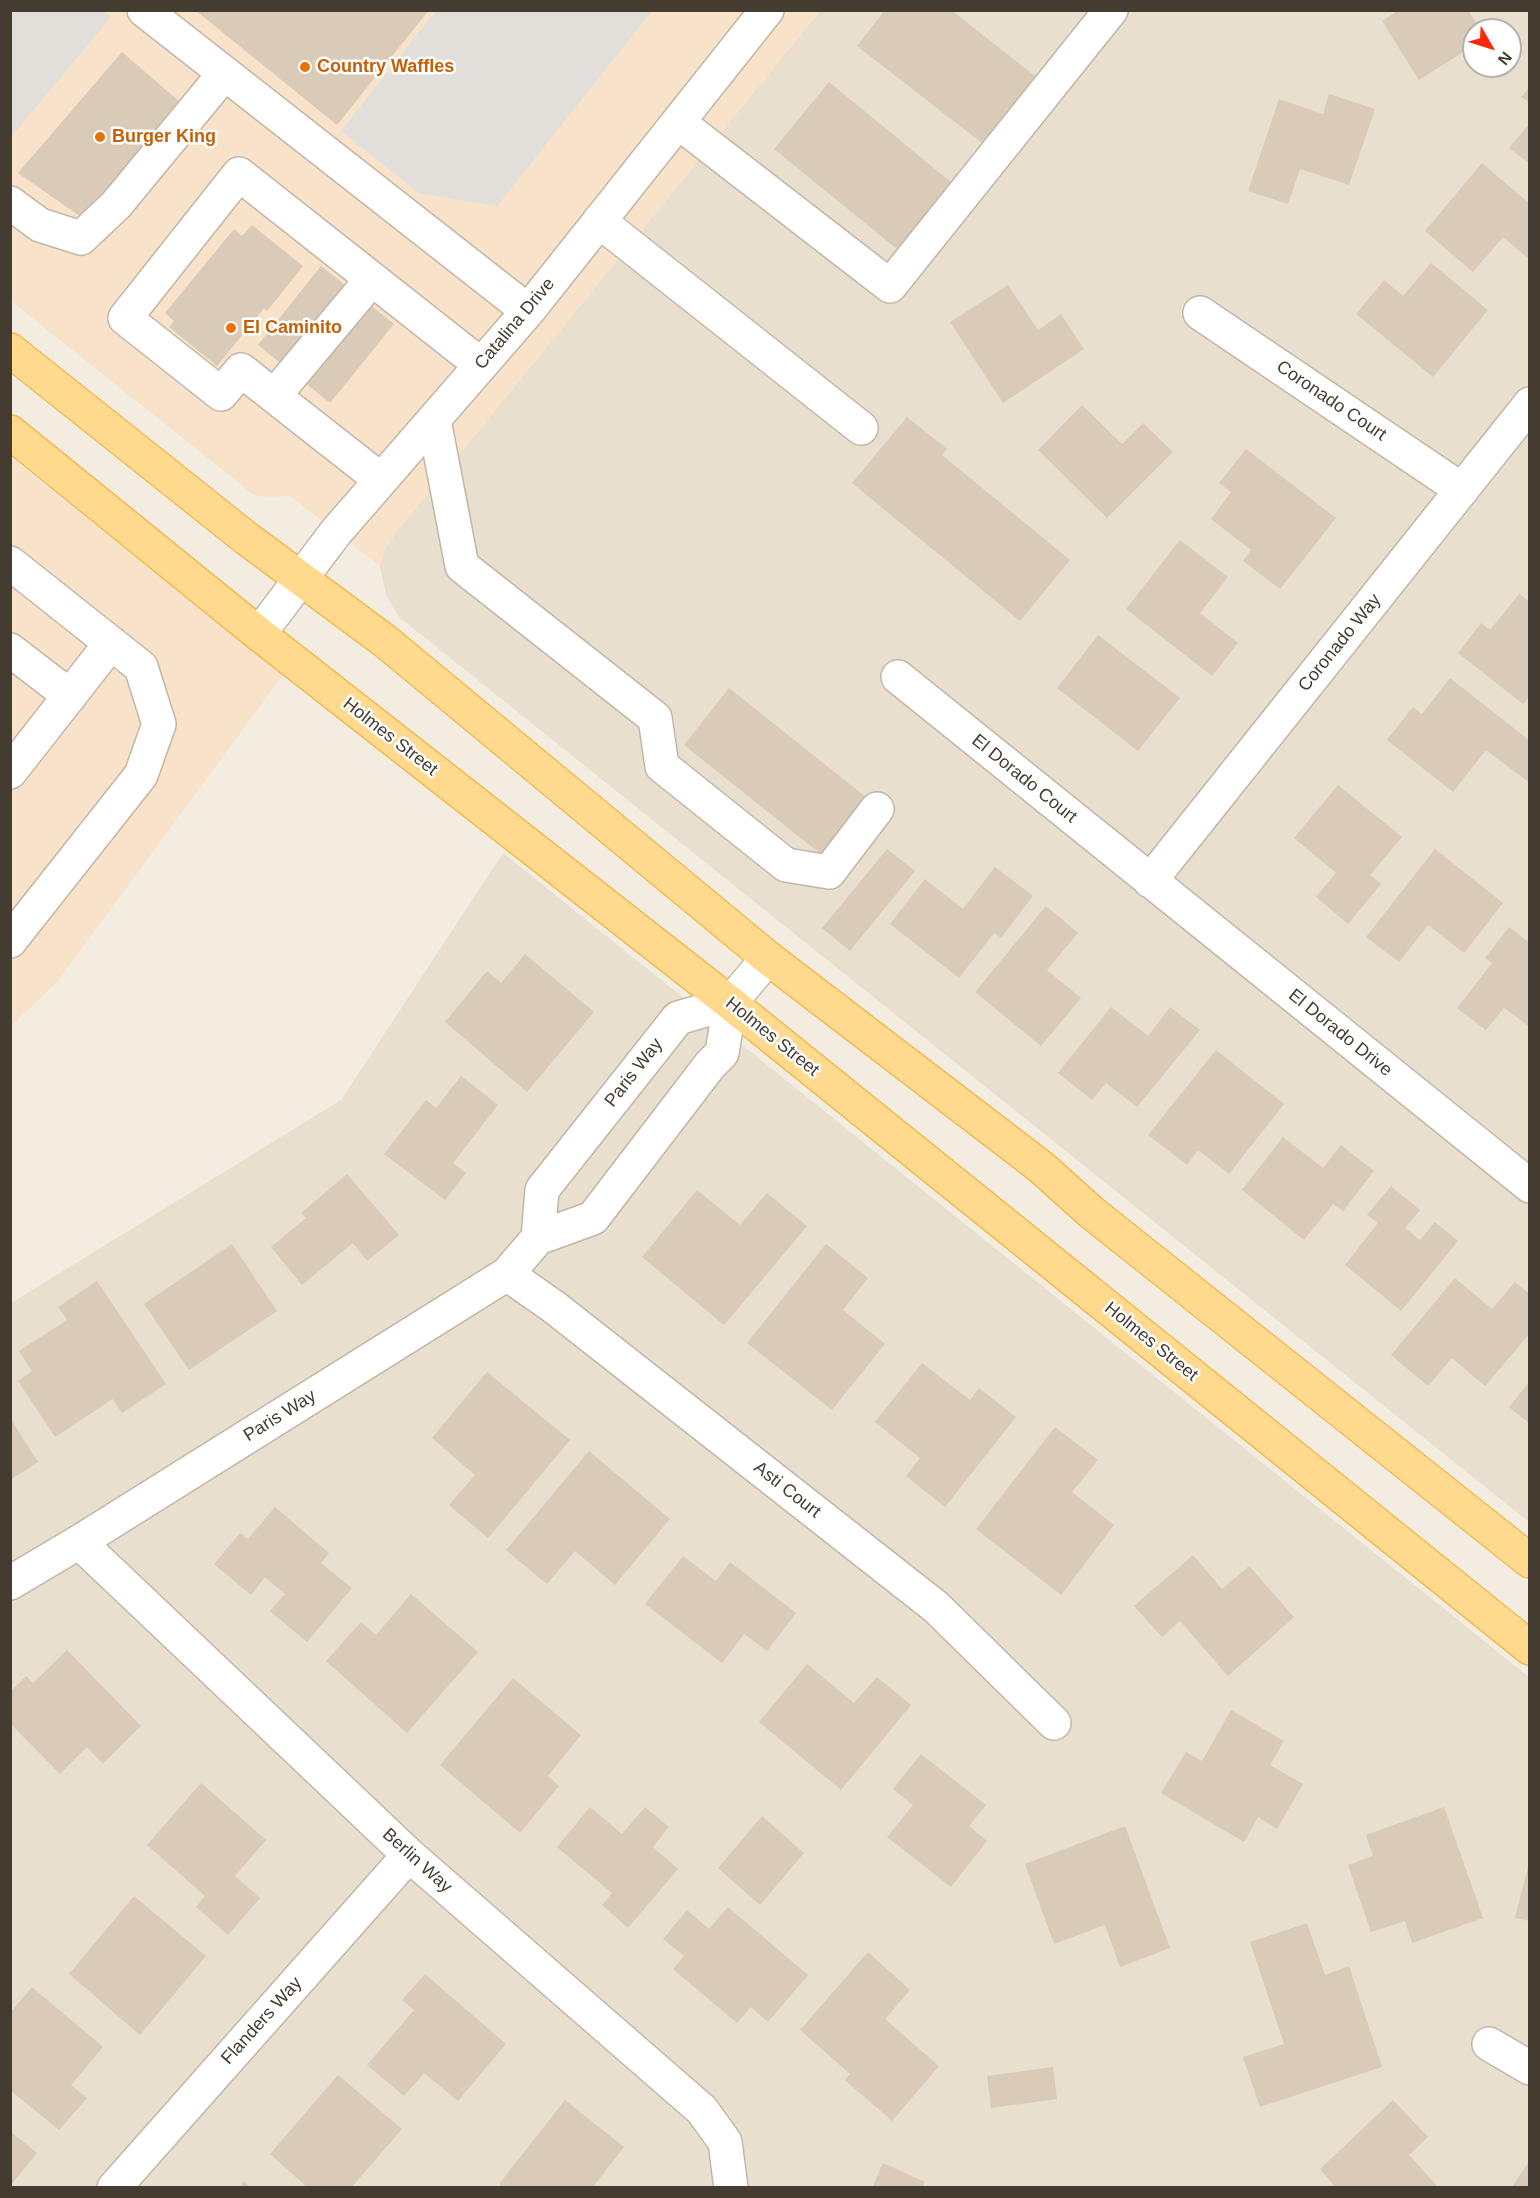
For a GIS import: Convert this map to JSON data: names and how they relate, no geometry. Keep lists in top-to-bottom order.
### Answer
{
  "streets": {
    "main road": ["Holmes Street"],
    "street": [
      "Catalina Drive",
      "Coronado Court",
      "Coronado Way",
      "El Dorado Court",
      "El Dorado Drive",
      "Paris Way",
      "Asti Court",
      "Berlin Way",
      "Flanders Way"
    ]
  },
  "crossings": [
    ["Catalina Drive", "Holmes Street"],
    ["Coronado Court", "Coronado Way"],
    ["Coronado Way", "El Dorado Court"],
    ["Coronado Way", "El Dorado Drive"],
    ["Holmes Street", "Paris Way"],
    ["El Dorado Court", "El Dorado Drive"],
    ["Paris Way", "Asti Court"],
    ["Paris Way", "Berlin Way"],
    ["Berlin Way", "Flanders Way"]
  ],
  "places": ["Country Waffles", "Burger King", "El Caminito"],
  "north": "bottom right"
}
